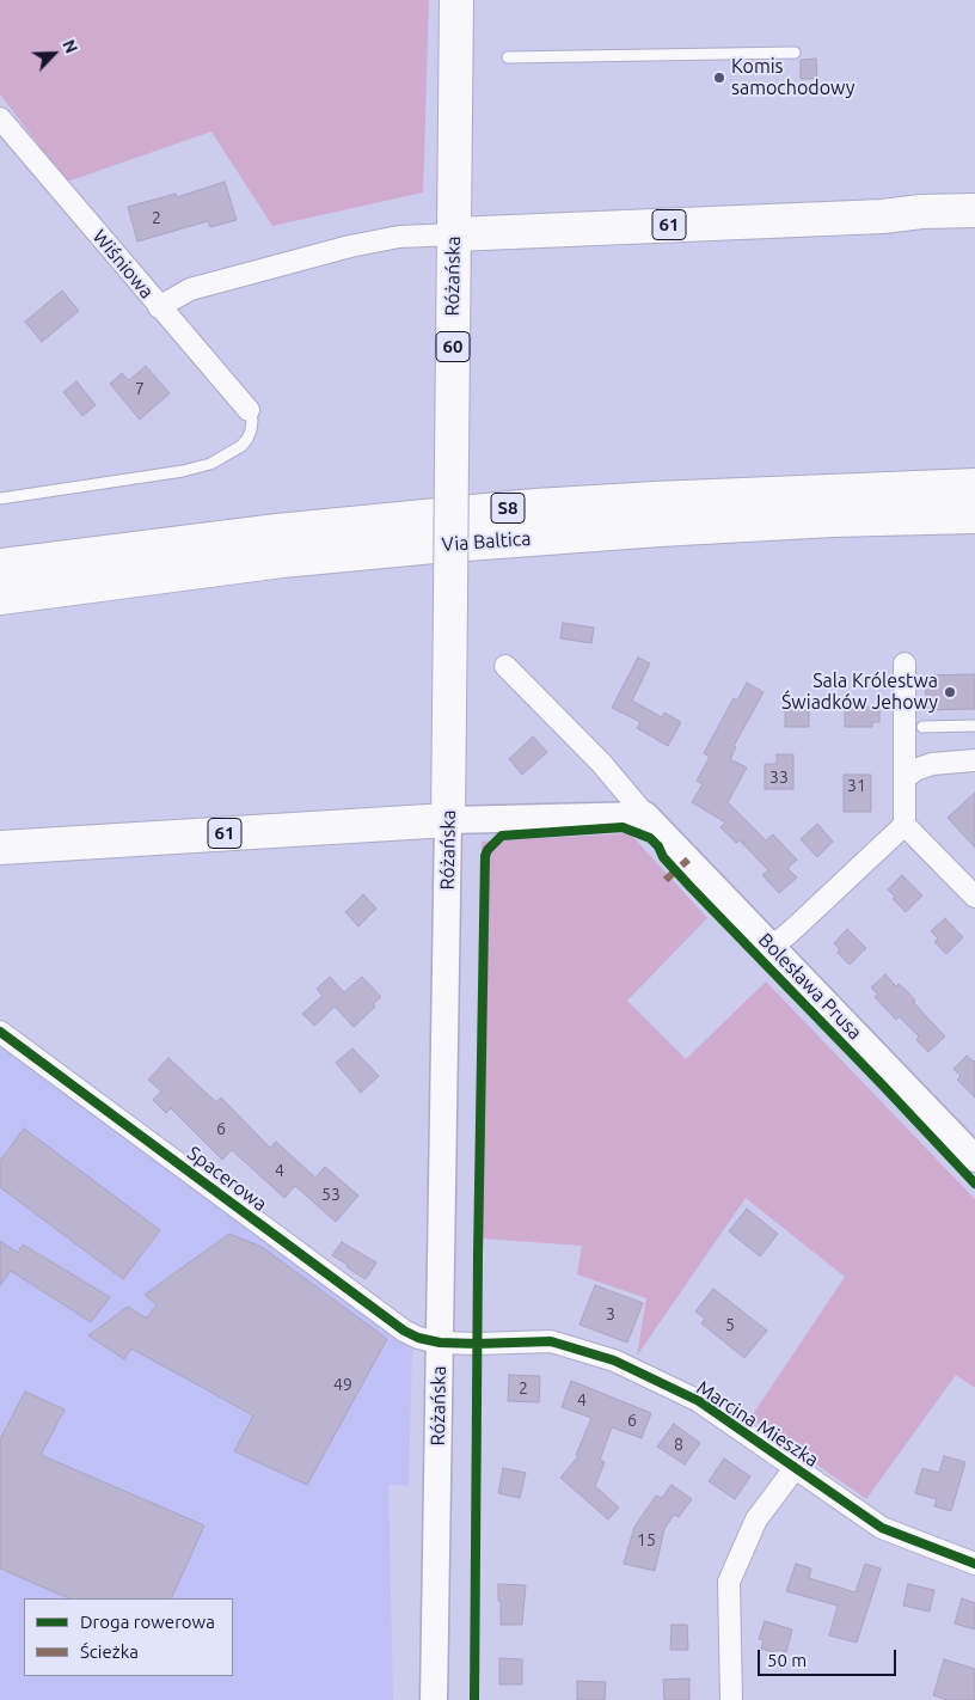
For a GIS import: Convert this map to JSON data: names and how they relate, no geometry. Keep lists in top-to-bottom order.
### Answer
{
  "streets": {
    "main road": [
      "61",
      "Różańska",
      "60",
      "S8",
      "Via Baltica"
    ],
    "street": [
      "Wiśniowa",
      "Bolesława Prusa",
      "Spacerowa",
      "Marcina Mieszka"
    ]
  },
  "crossings": [
    ["61", "Różańska"],
    ["Różańska", "Spacerowa"],
    ["Różańska", "Marcina Mieszka"],
    ["Spacerowa", "Marcina Mieszka"]
  ],
  "places": ["Komis samochodowy", "Sala Królestwa Świadków Jehowy"],
  "house_numbers": [
    "2",
    "7",
    "33",
    "31",
    "6",
    "4",
    "53",
    "3",
    "5",
    "49",
    "2",
    "4",
    "6",
    "8",
    "15"
  ],
  "legend": ["Droga rowerowa", "Ścieżka"],
  "scale_bar": "50 m",
  "north": "top right"
}
